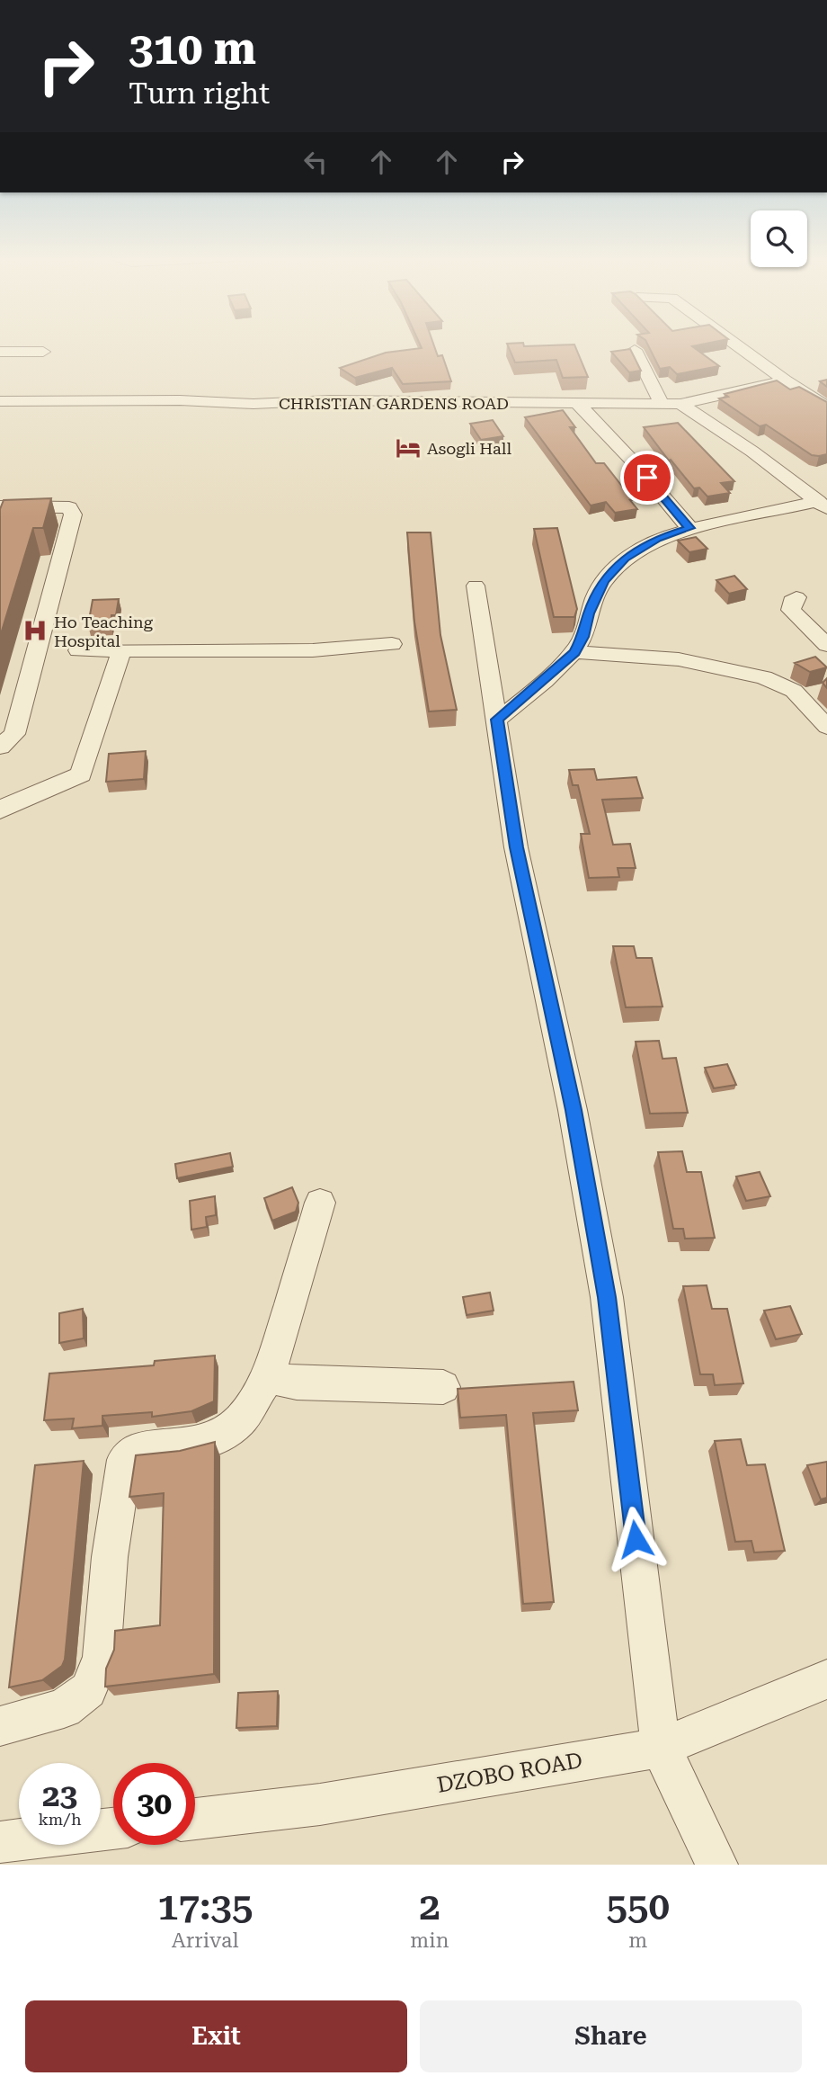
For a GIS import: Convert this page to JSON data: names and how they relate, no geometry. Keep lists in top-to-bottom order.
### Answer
{
  "streets": {
    "street": ["CHRISTIAN GARDENS ROAD", "DZOBO ROAD"]
  },
  "places": {
    "hotel": ["Asogli Hall"],
    "hospital": ["Ho Teaching Hospital"]
  },
  "page": {
    "turn": ["310 m", "Turn right"],
    "speed": "23 km/h",
    "limit": "30",
    "eta": [
      "17:35",
      "Arrival",
      "2",
      "min",
      "550",
      "m"
    ],
    "buttons": ["Exit", "Share"]
  }
}
